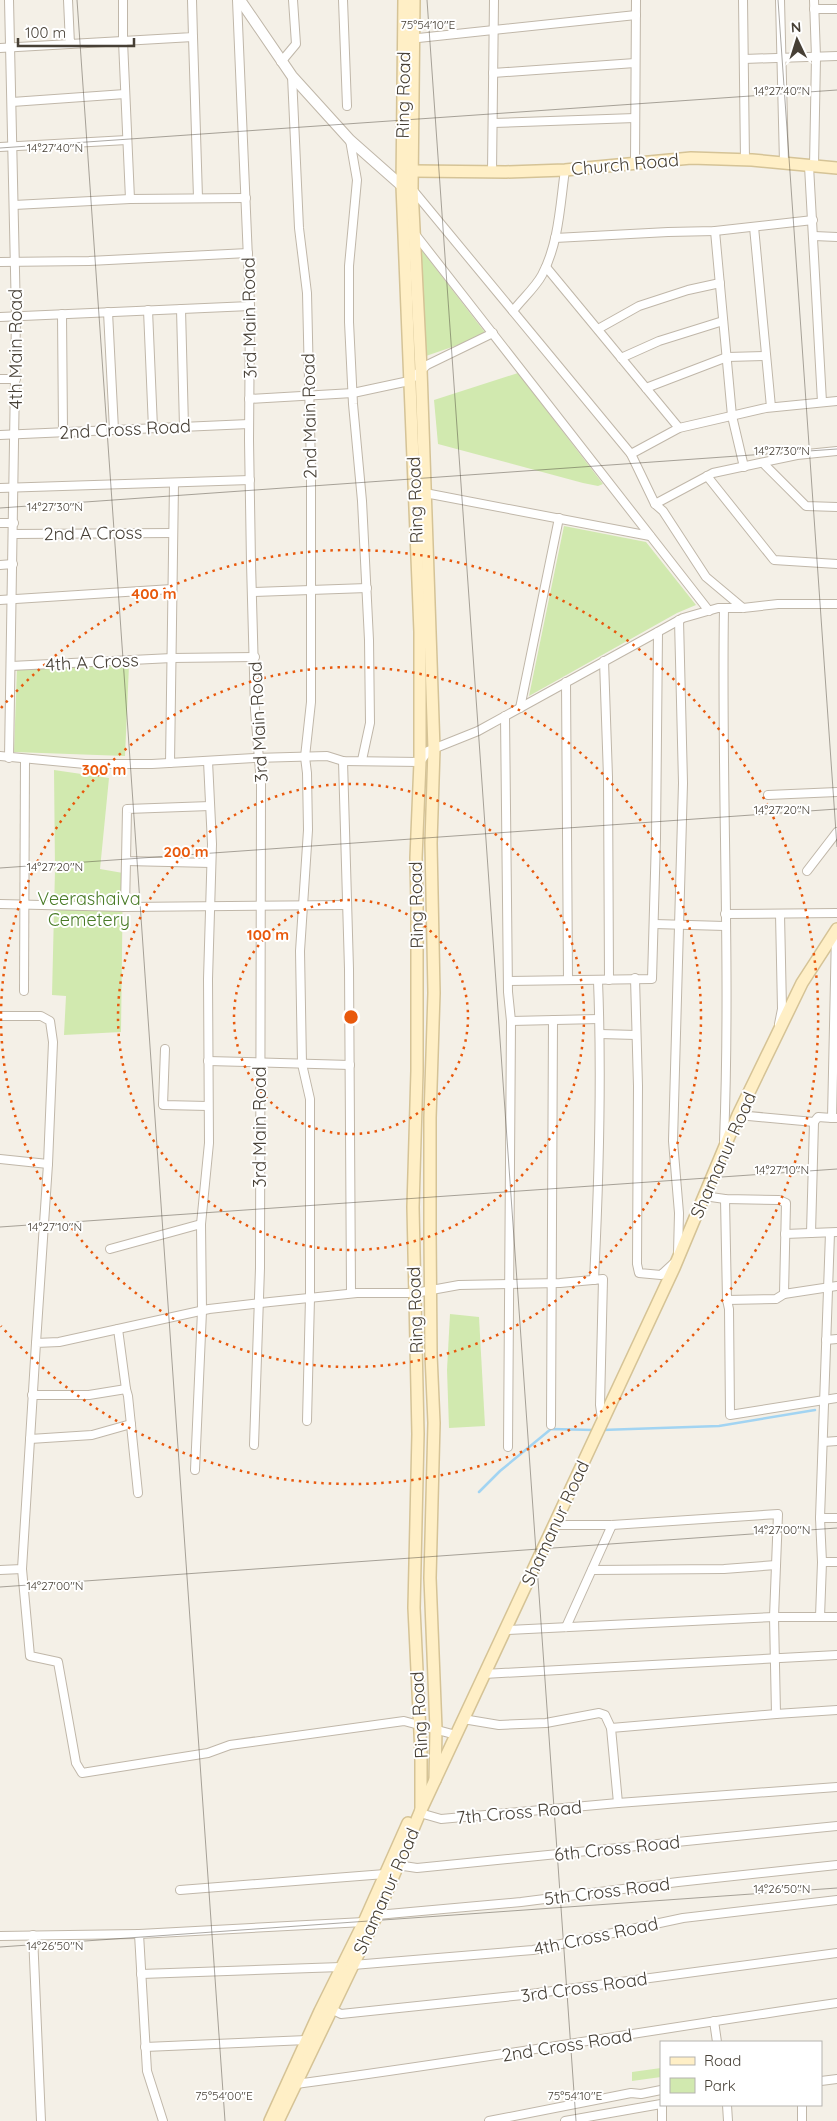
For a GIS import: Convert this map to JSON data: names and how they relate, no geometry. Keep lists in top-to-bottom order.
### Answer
{
  "streets": {
    "main road": ["Ring Road", "Church Road", "Shamanur Road"],
    "street": [
      "3rd Main Road",
      "4th Main Road",
      "2nd Main Road",
      "2nd Cross Road",
      "2nd A Cross",
      "4th A Cross",
      "7th Cross Road",
      "6th Cross Road",
      "5th Cross Road",
      "4th Cross Road",
      "3rd Cross Road"
    ]
  },
  "crossings": [
    ["Ring Road", "Church Road"],
    ["Ring Road", "Shamanur Road"],
    ["Ring Road", "7th Cross Road"],
    ["3rd Main Road", "2nd Cross Road"],
    ["3rd Main Road", "4th A Cross"],
    ["4th Main Road", "2nd Cross Road"],
    ["4th Main Road", "2nd A Cross"],
    ["4th Main Road", "4th A Cross"],
    ["2nd Cross Road", "Shamanur Road"],
    ["Shamanur Road", "7th Cross Road"],
    ["Shamanur Road", "6th Cross Road"],
    ["Shamanur Road", "5th Cross Road"],
    ["Shamanur Road", "4th Cross Road"],
    ["Shamanur Road", "3rd Cross Road"]
  ],
  "parks": ["Veerashaiva Cemetery"],
  "legend": ["Road", "Park"],
  "scale_bar": "100 m",
  "north": "top",
  "coordinates": [
    "75°54'10\"E",
    "14°27'40\"N",
    "14°27'30\"N",
    "14°27'20\"N",
    "14°27'10\"N",
    "14°27'00\"N",
    "14°26'50\"N",
    "75°54'00\"E"
  ],
  "rings": [
    "400 m",
    "300 m",
    "200 m",
    "100 m"
  ]
}
